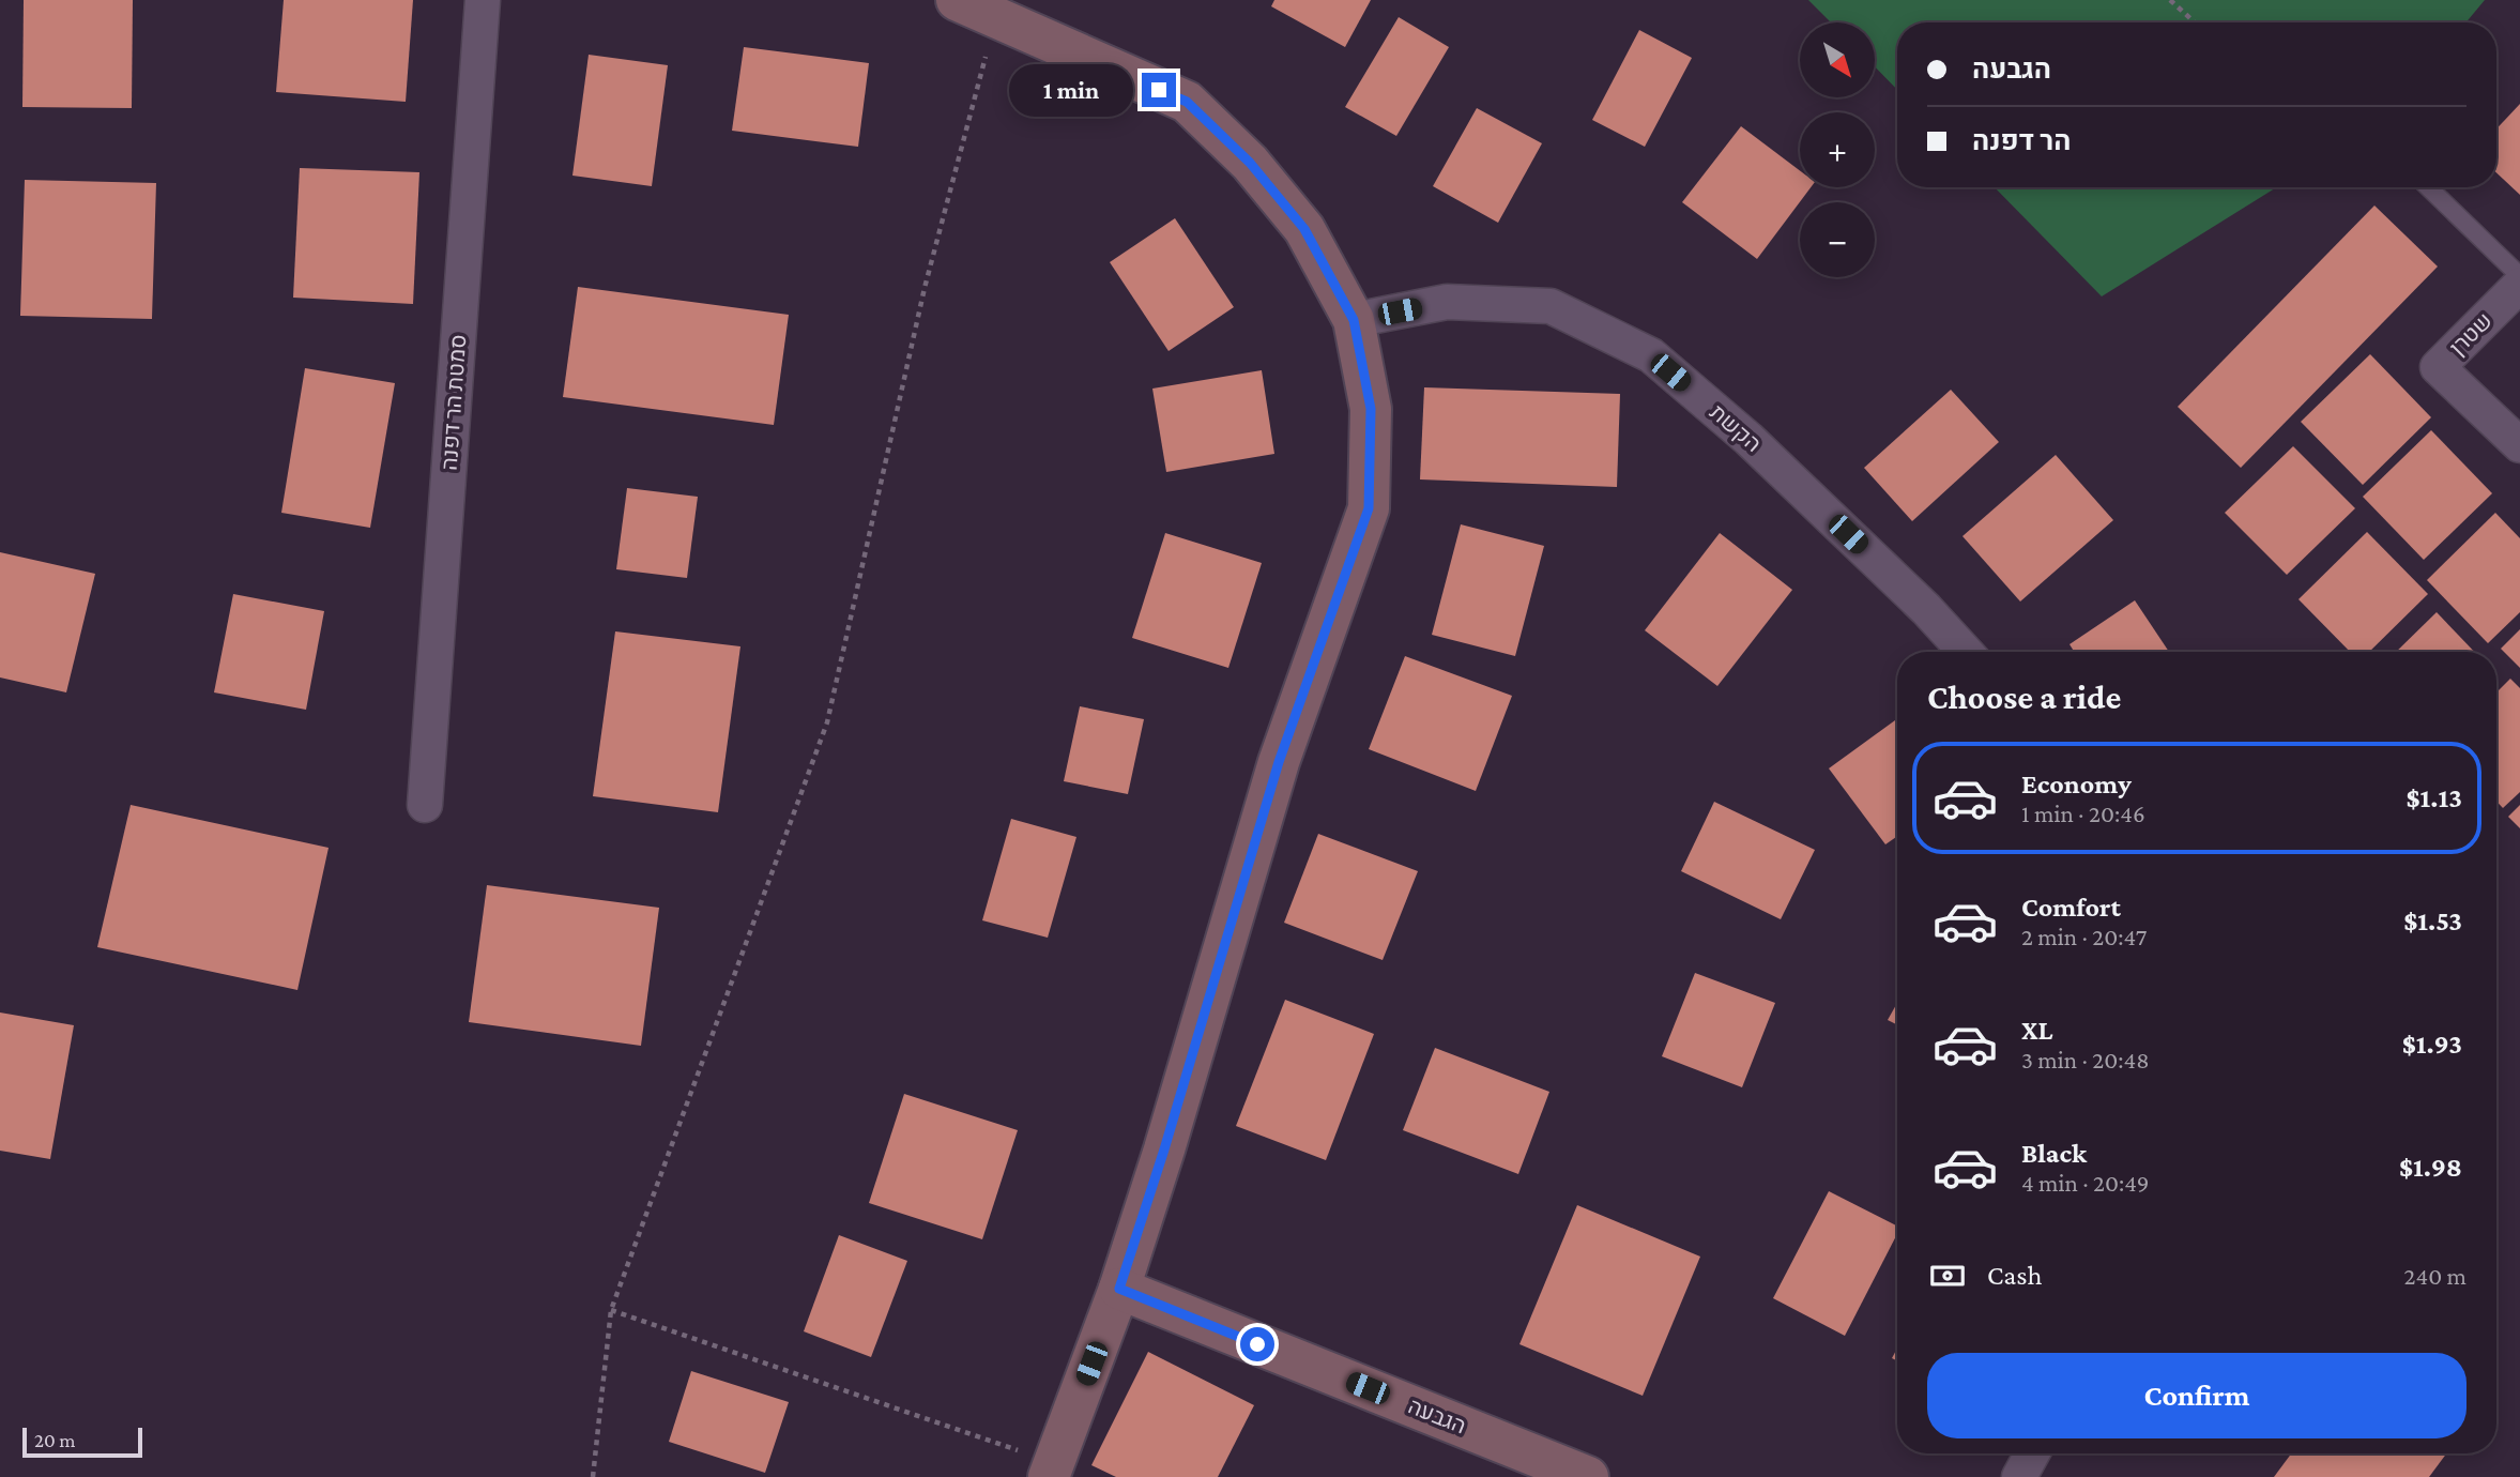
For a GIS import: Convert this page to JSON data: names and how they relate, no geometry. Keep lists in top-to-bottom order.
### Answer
{
  "streets": {
    "street": [
      "שטרן",
      "סמטת הר דפנה",
      "הקשת",
      "הגבעה"
    ]
  },
  "scale_bar": "20 m",
  "north": "bottom right",
  "page": {
    "map_buttons": ["+", "−"],
    "banner": ["הגבעה", "הר דפנה"],
    "bubble": "1 min",
    "heading": "Choose a ride",
    "list": [
      {
        "name": "Economy",
        "note": "1 min · 20:46",
        "value": "$1.13"
      },
      {
        "name": "Comfort",
        "note": "2 min · 20:47",
        "value": "$1.53"
      },
      {
        "name": "XL",
        "note": "3 min · 20:48",
        "value": "$1.93"
      },
      {
        "name": "Black",
        "note": "4 min · 20:49",
        "value": "$1.98"
      }
    ],
    "pay": ["Cash", "240 m"],
    "buttons": "Confirm",
    "scale": "20 m"
  }
}
